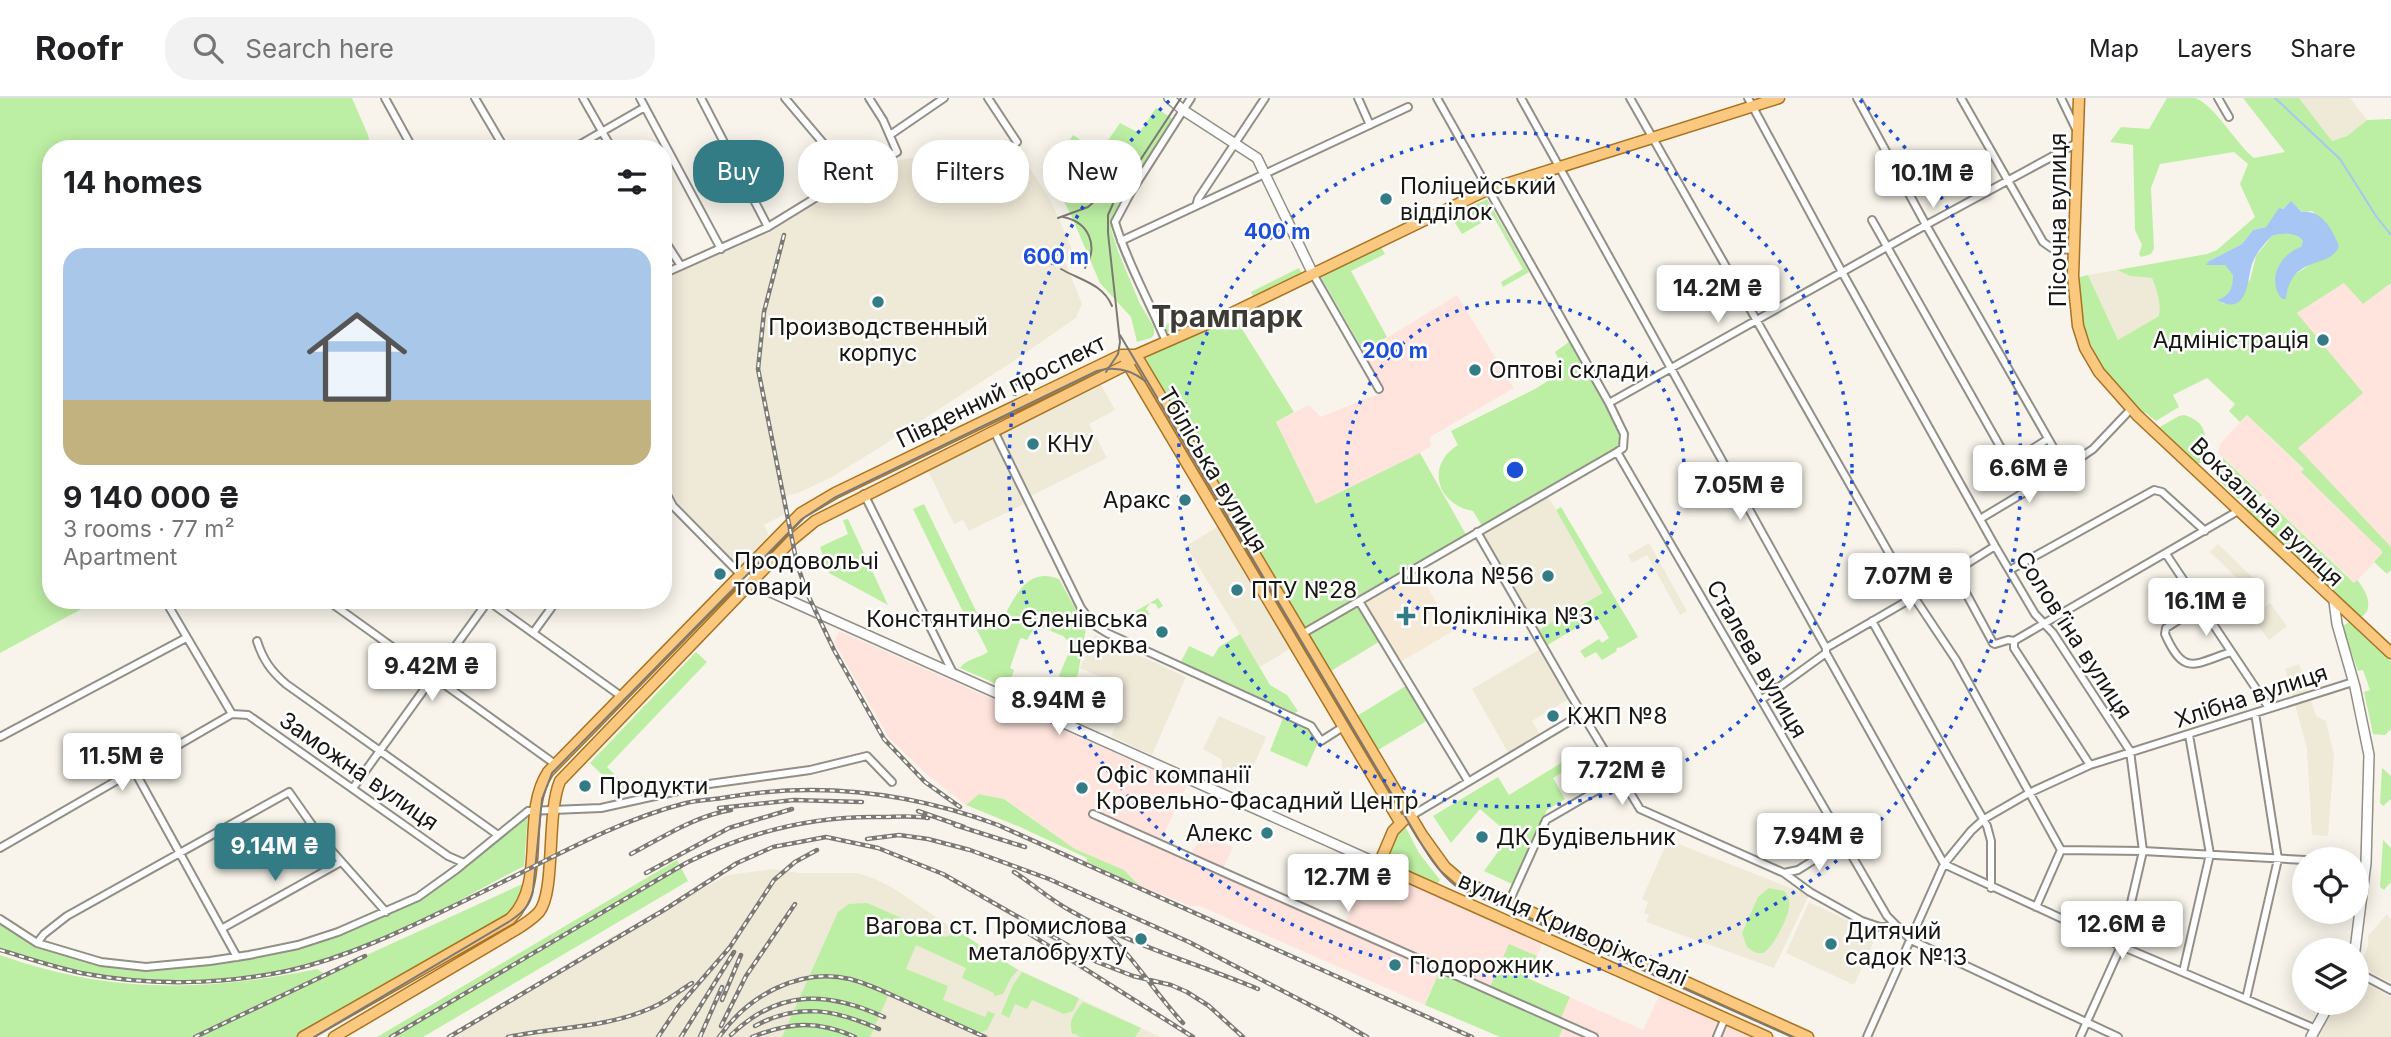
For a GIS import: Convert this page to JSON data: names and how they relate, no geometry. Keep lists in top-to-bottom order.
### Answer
{
  "streets": {
    "main road": [
      "Пісочна вулиця",
      "Південний проспект",
      "Тбіліська вулиця",
      "Вокзальна вулиця",
      "вулиця Криворіжсталі"
    ],
    "street": [
      "Соловʼїна вулиця",
      "Сталева вулиця",
      "Хлібна вулиця",
      "Заможна вулиця"
    ]
  },
  "crossings": [
    ["Пісочна вулиця", "Вокзальна вулиця"],
    ["Південний проспект", "Тбіліська вулиця"],
    ["Південний проспект", "вулиця Криворіжсталі"],
    ["Тбіліська вулиця", "вулиця Криворіжсталі"],
    ["Вокзальна вулиця", "Хлібна вулиця"],
    ["Соловʼїна вулиця", "Сталева вулиця"],
    ["Соловʼїна вулиця", "Хлібна вулиця"],
    ["Сталева вулиця", "Хлібна вулиця"]
  ],
  "districts": ["Трампарк"],
  "places": {
    "other": [
      "Поліцейський відділок",
      "Производственный корпус",
      "Адміністрація",
      "Оптові склади",
      "КНУ",
      "Аракс",
      "Продовольчі товари",
      "Школа №56",
      "ПТУ №28",
      "Констянтино-Єленівська церква",
      "КЖП №8",
      "Продукти",
      "Офіс компанії Кровельно-Фасадний Центр",
      "Алекс",
      "ДК Будівельник",
      "Вагова ст. Промислова металобрухту",
      "Дитячий садок №13",
      "Подорожник"
    ],
    "health": ["Поліклініка №3"]
  },
  "page": {
    "header": "Roofr",
    "search": "Search here",
    "nav": ["Map", "Layers", "Share"],
    "chip": [
      "Buy",
      "Rent",
      "Filters",
      "New"
    ],
    "heading": "14 homes",
    "price": [
      "10.1M ₴",
      "14.2M ₴",
      "6.6M ₴",
      "7.05M ₴",
      "7.07M ₴",
      "16.1M ₴",
      "9.42M ₴",
      "8.94M ₴",
      "11.5M ₴",
      "7.72M ₴",
      "7.94M ₴",
      "9.14M ₴",
      "12.7M ₴",
      "12.6M ₴"
    ],
    "list": [
      {
        "name": "9 140 000 ₴",
        "note": "3 rooms · 77 m² · Apartment"
      }
    ]
  },
  "rings": ["400 m", "600 m", "200 m"]
}
